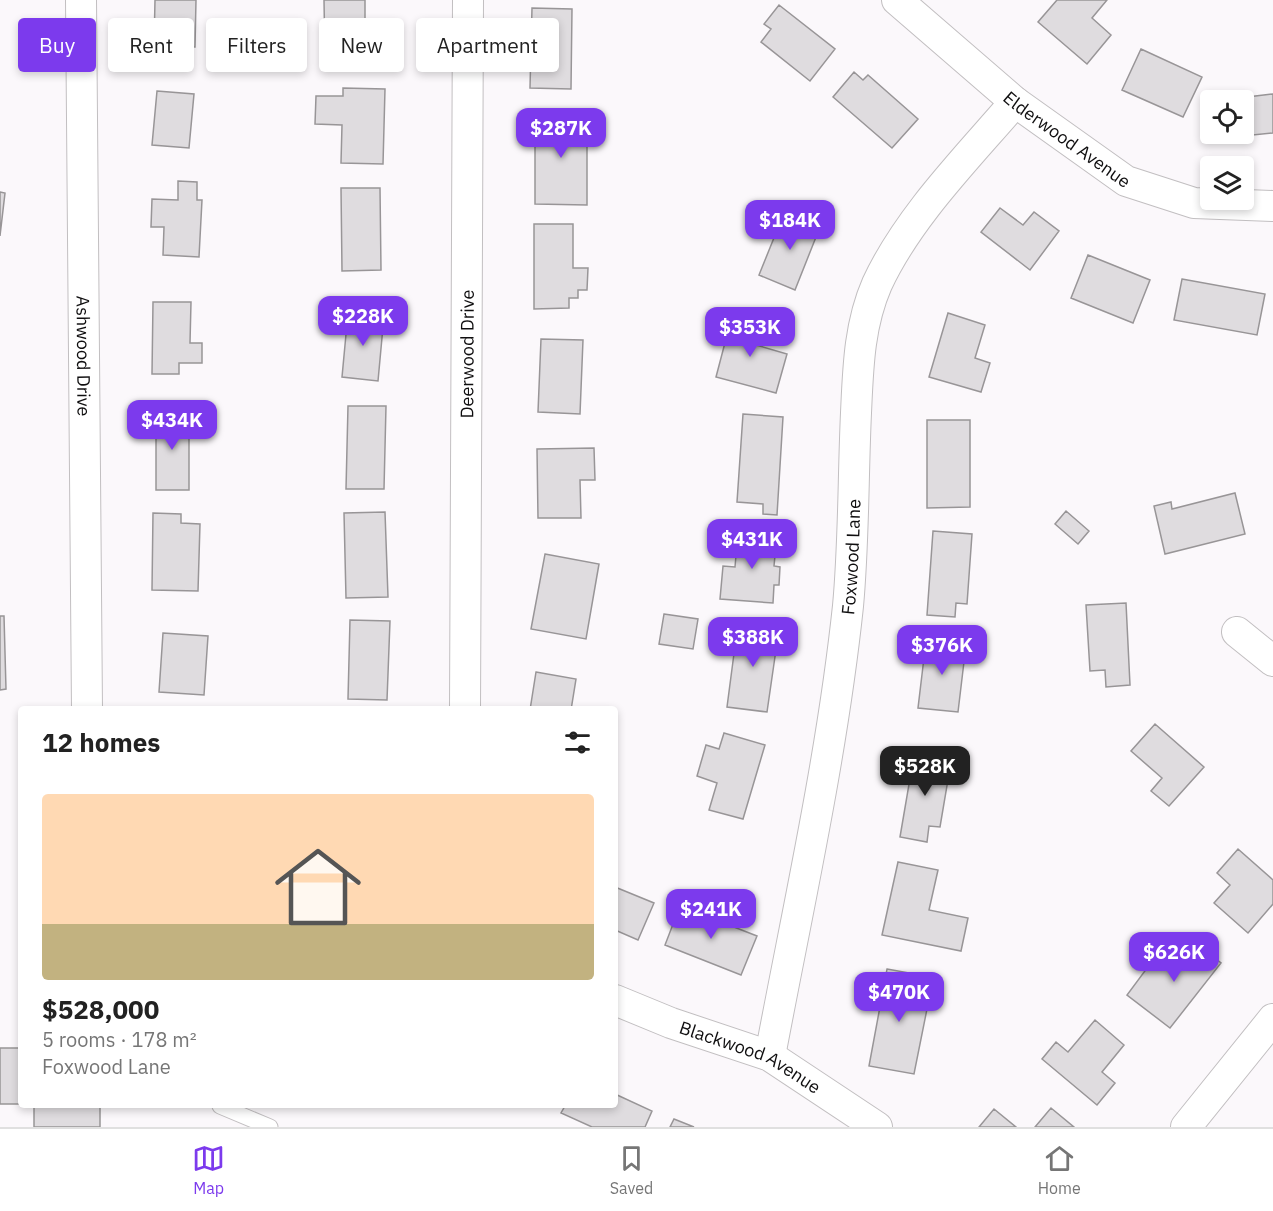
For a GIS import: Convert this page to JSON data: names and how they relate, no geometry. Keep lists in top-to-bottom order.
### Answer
{
  "streets": {
    "street": [
      "Elderwood Avenue",
      "Ashwood Drive",
      "Deerwood Drive",
      "Foxwood Lane",
      "Blackwood Avenue"
    ]
  },
  "crossings": [
    ["Elderwood Avenue", "Foxwood Lane"],
    ["Foxwood Lane", "Blackwood Avenue"]
  ],
  "page": {
    "chip": [
      "Buy",
      "Rent",
      "Filters",
      "New",
      "Apartment"
    ],
    "price": [
      "$287K",
      "$184K",
      "$228K",
      "$353K",
      "$434K",
      "$431K",
      "$388K",
      "$376K",
      "$528K",
      "$241K",
      "$626K",
      "$470K"
    ],
    "heading": "12 homes",
    "list": [
      {
        "name": "$528,000",
        "note": "5 rooms · 178 m² · Foxwood Lane"
      }
    ],
    "tabs": ["Map", "Saved", "Home"]
  }
}
